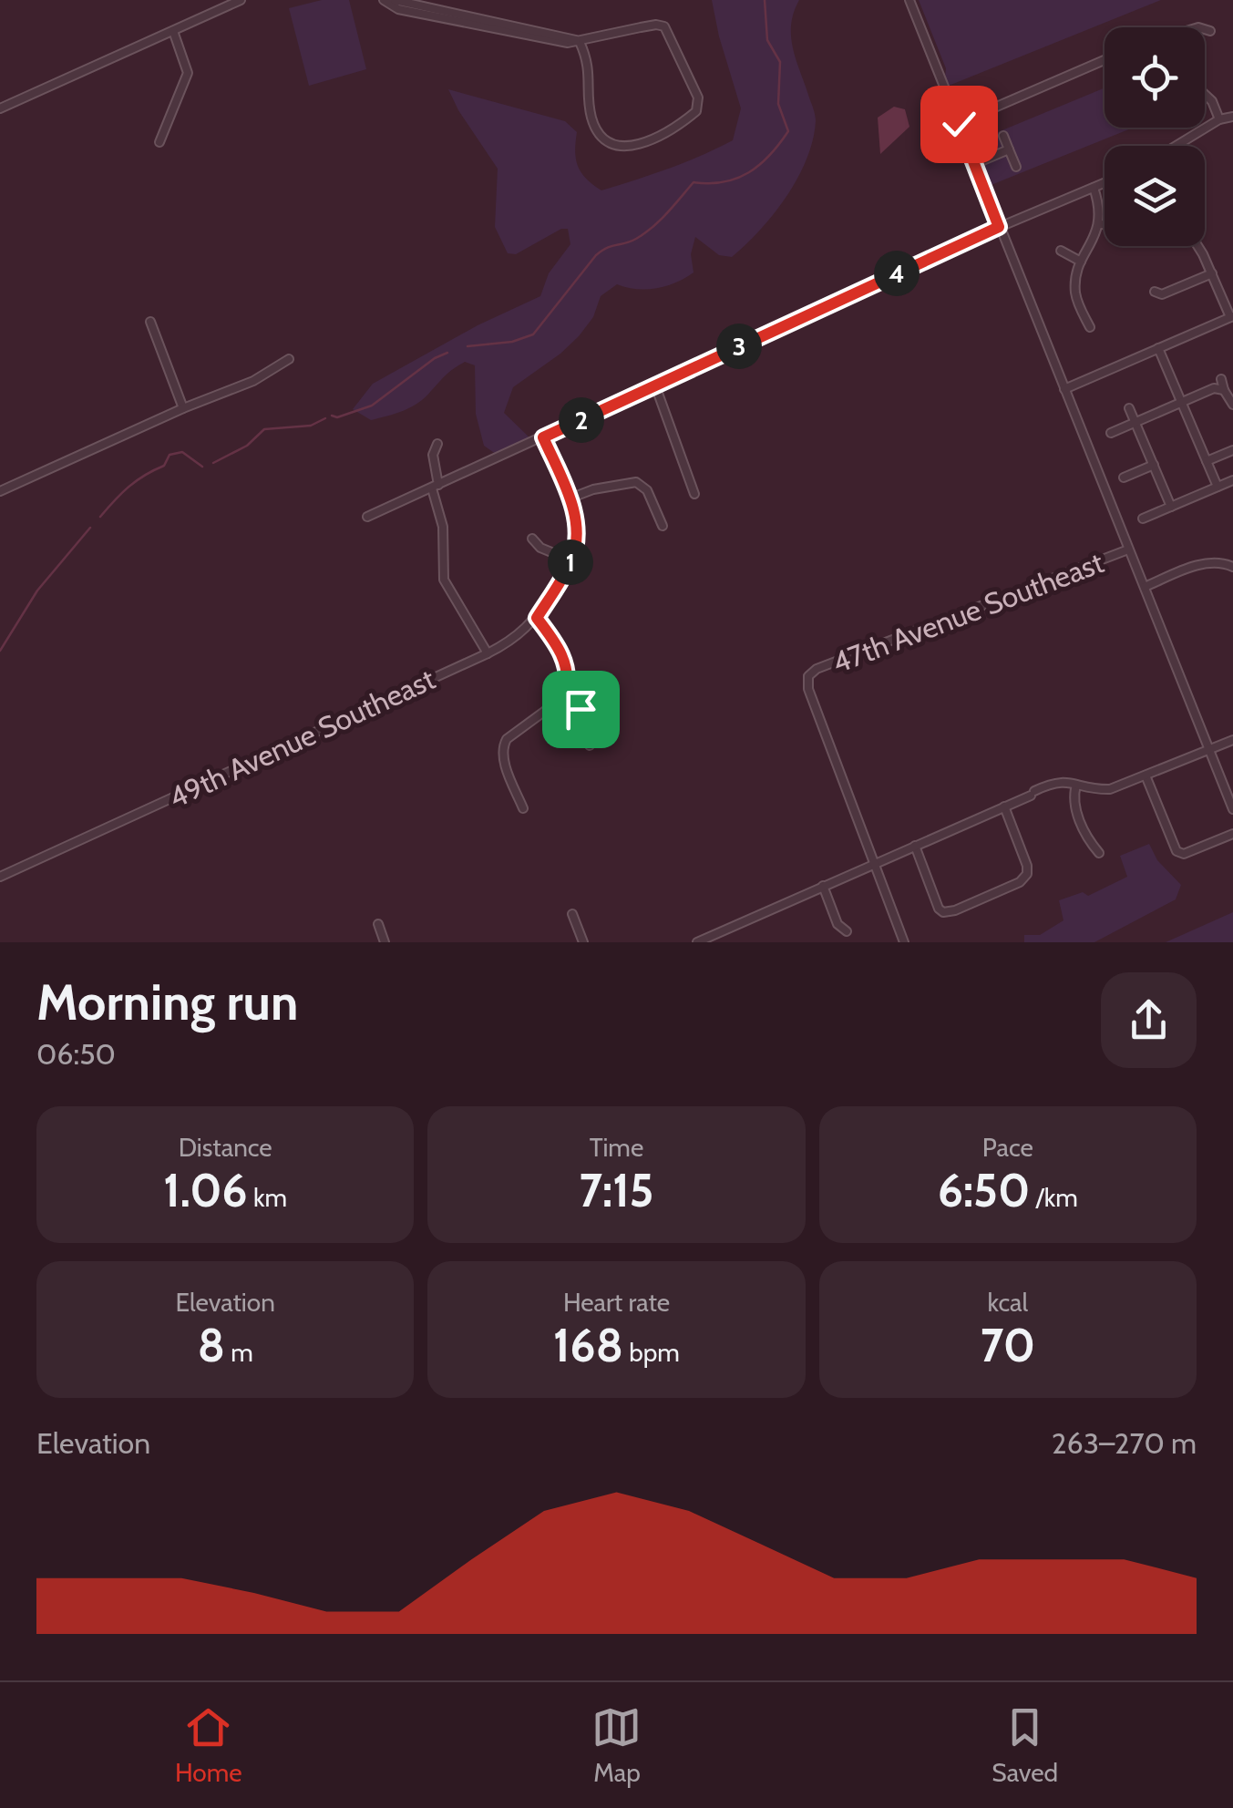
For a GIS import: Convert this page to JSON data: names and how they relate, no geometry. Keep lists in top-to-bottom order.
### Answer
{
  "streets": {
    "street": ["47th Avenue Southeast", "49th Avenue Southeast"]
  },
  "page": {
    "pins": [
      "4",
      "3",
      "2",
      "1"
    ],
    "heading": ["Morning run", "06:50"],
    "stats": [
      ["Distance", "1.06 km"],
      ["Time", "7:15"],
      ["Pace", "6:50 /km"],
      ["Elevation", "8 m"],
      ["Heart rate", "168 bpm"],
      ["kcal", "70"]
    ],
    "chart": ["Elevation", "263–270 m"],
    "tabs": ["Home", "Map", "Saved"]
  }
}
